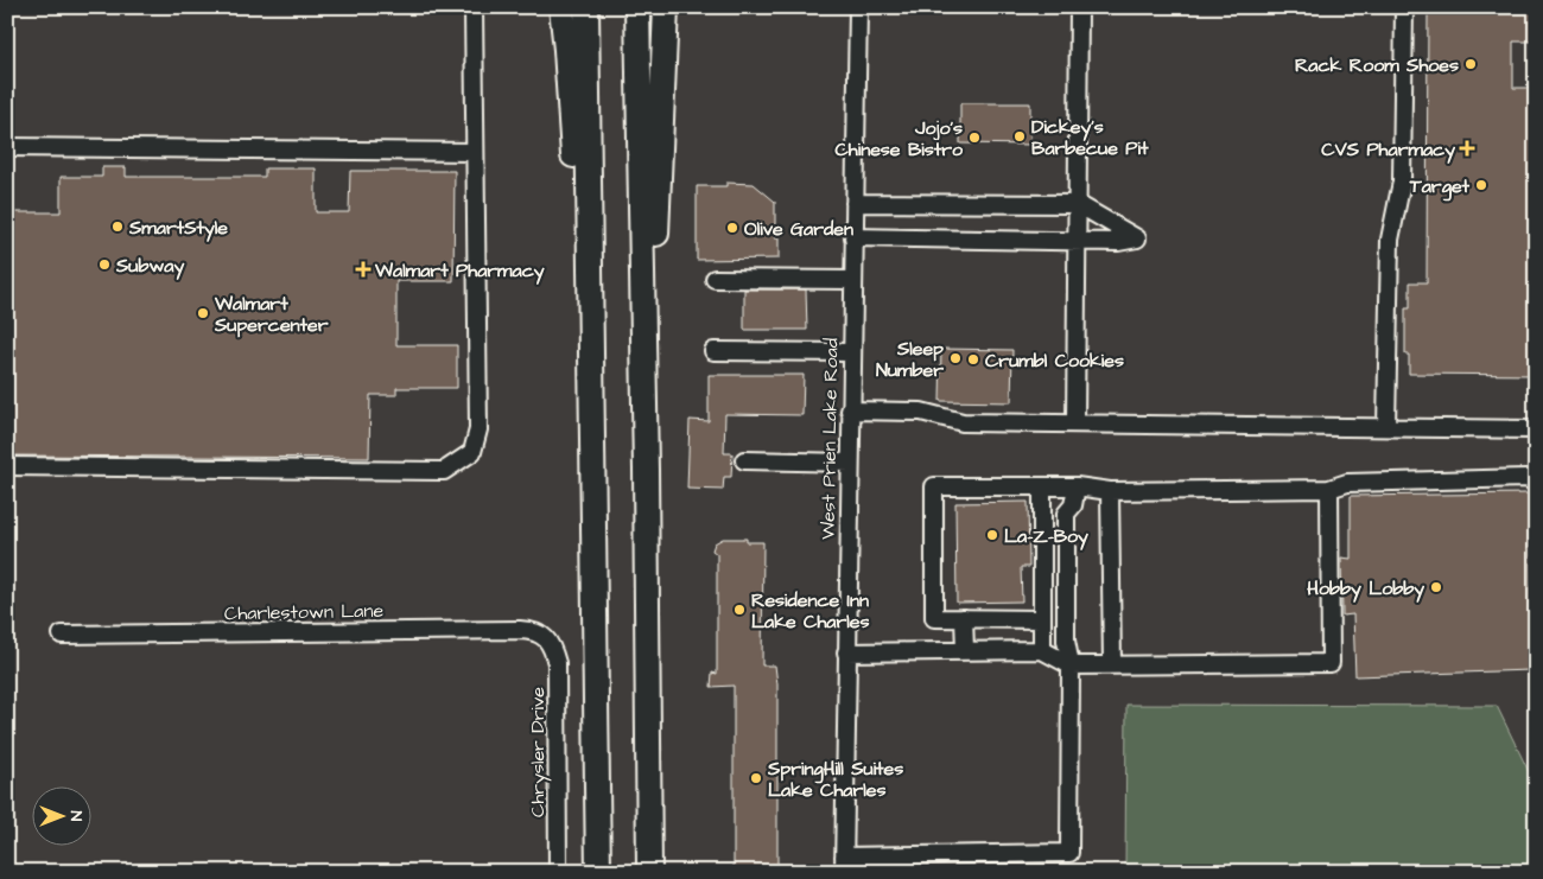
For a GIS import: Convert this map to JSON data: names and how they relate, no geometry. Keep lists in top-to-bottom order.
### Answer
{
  "streets": {
    "street": ["West Prien Lake Road", "Charlestown Lane", "Chrysler Drive"]
  },
  "crossings": [
    ["Charlestown Lane", "Chrysler Drive"]
  ],
  "places": {
    "other": [
      "Rack Room Shoes",
      "Dickey's Barbecue Pit",
      "Jojo's Chinese Bistro",
      "Target",
      "SmartStyle",
      "Olive Garden",
      "Subway",
      "Walmart Supercenter",
      "Sleep Number",
      "Crumbl Cookies",
      "La-Z-Boy",
      "Hobby Lobby",
      "Residence Inn Lake Charles",
      "SpringHill Suites Lake Charles"
    ],
    "health": ["CVS Pharmacy", "Walmart Pharmacy"]
  },
  "north": "right"
}
